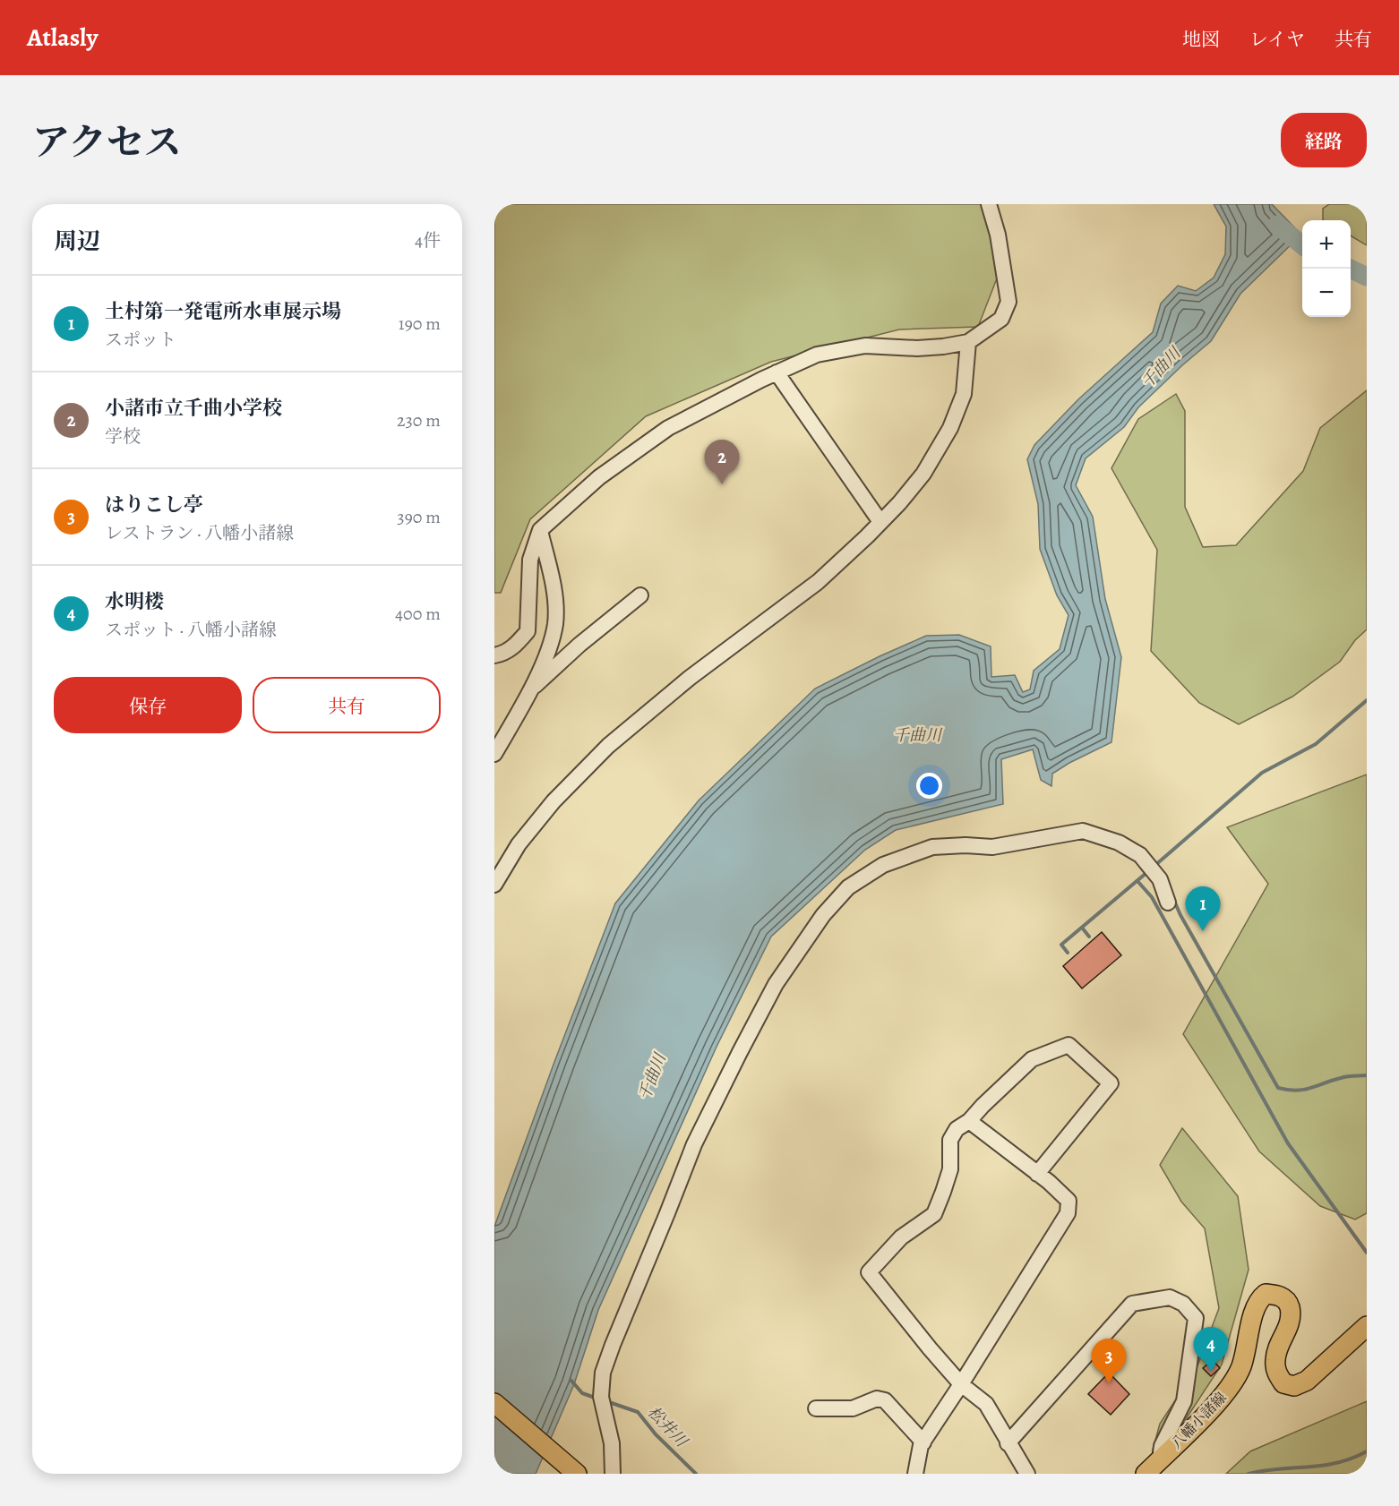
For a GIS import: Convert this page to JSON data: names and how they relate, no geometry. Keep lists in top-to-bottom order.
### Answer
{
  "streets": {
    "main road": ["八幡小諸線"]
  },
  "water": ["千曲川", "松井川"],
  "page": {
    "header": "Atlasly",
    "nav": ["地図", "レイヤ", "共有"],
    "title": "アクセス",
    "buttons": [
      "経路",
      ["保存", "共有"]
    ],
    "heading": ["周辺", "4件"],
    "map_buttons": ["+", "−"],
    "list": [
      {
        "mark": "1",
        "name": "土村第一発電所水車展示場",
        "note": "スポット",
        "value": "190 m"
      },
      {
        "mark": "2",
        "name": "小諸市立千曲小学校",
        "note": "学校",
        "value": "230 m"
      },
      {
        "mark": "3",
        "name": "はりこし亭",
        "note": "レストラン · 八幡小諸線",
        "value": "390 m"
      },
      {
        "mark": "4",
        "name": "水明楼",
        "note": "スポット · 八幡小諸線",
        "value": "400 m"
      }
    ],
    "pins": [
      "2",
      "1",
      "4",
      "3"
    ]
  }
}
